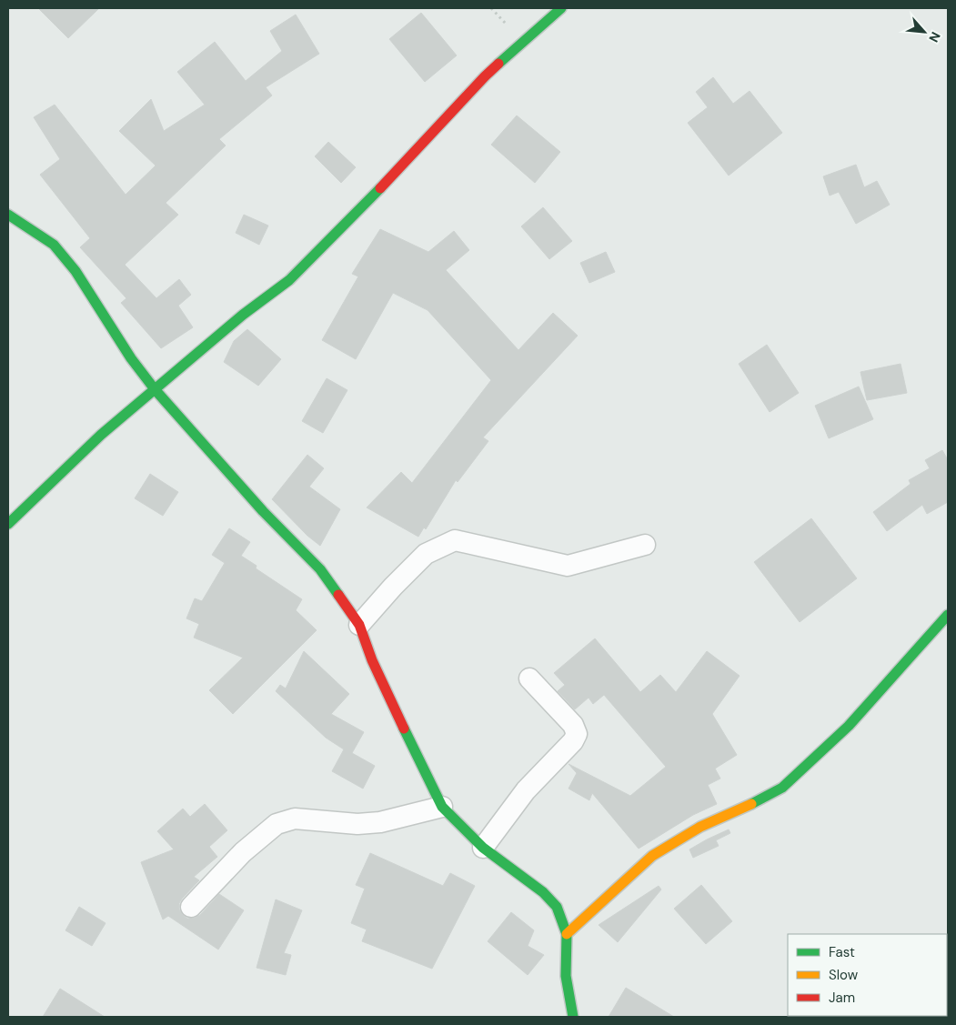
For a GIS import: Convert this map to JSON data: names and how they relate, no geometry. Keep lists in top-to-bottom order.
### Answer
{
  "legend": ["Fast", "Slow", "Jam"],
  "north": "bottom right"
}
